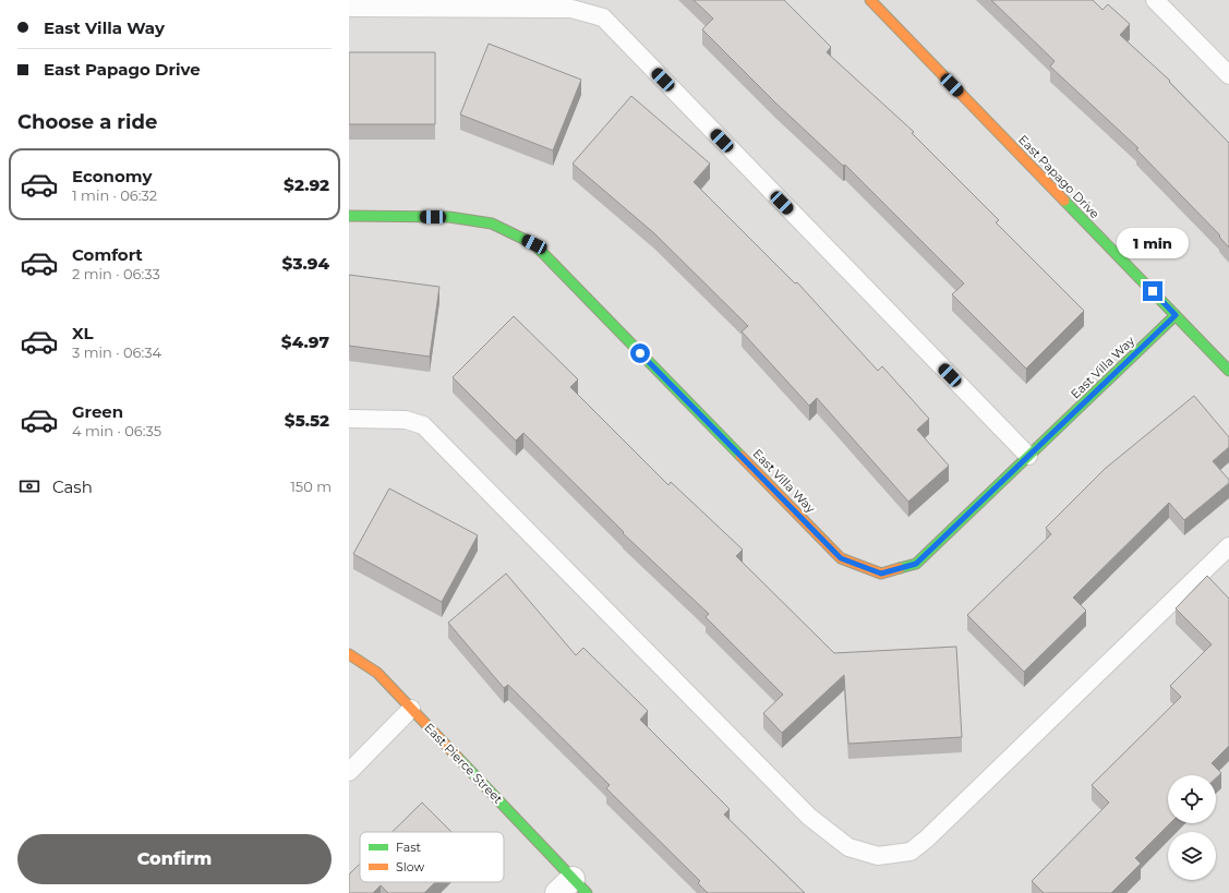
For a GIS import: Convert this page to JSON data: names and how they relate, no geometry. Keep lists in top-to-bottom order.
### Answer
{
  "streets": {
    "street": ["East Papago Drive", "East Villa Way", "East Pierce Street"]
  },
  "crossings": [
    ["East Papago Drive", "East Villa Way"]
  ],
  "legend": ["Fast", "Slow"],
  "page": {
    "banner": ["East Villa Way", "East Papago Drive"],
    "heading": "Choose a ride",
    "list": [
      {
        "name": "Economy",
        "note": "1 min · 06:32",
        "value": "$2.92"
      },
      {
        "name": "Comfort",
        "note": "2 min · 06:33",
        "value": "$3.94"
      },
      {
        "name": "XL",
        "note": "3 min · 06:34",
        "value": "$4.97"
      },
      {
        "name": "Green",
        "note": "4 min · 06:35",
        "value": "$5.52"
      }
    ],
    "bubble": "1 min",
    "pay": ["Cash", "150 m"],
    "buttons": "Confirm"
  }
}
